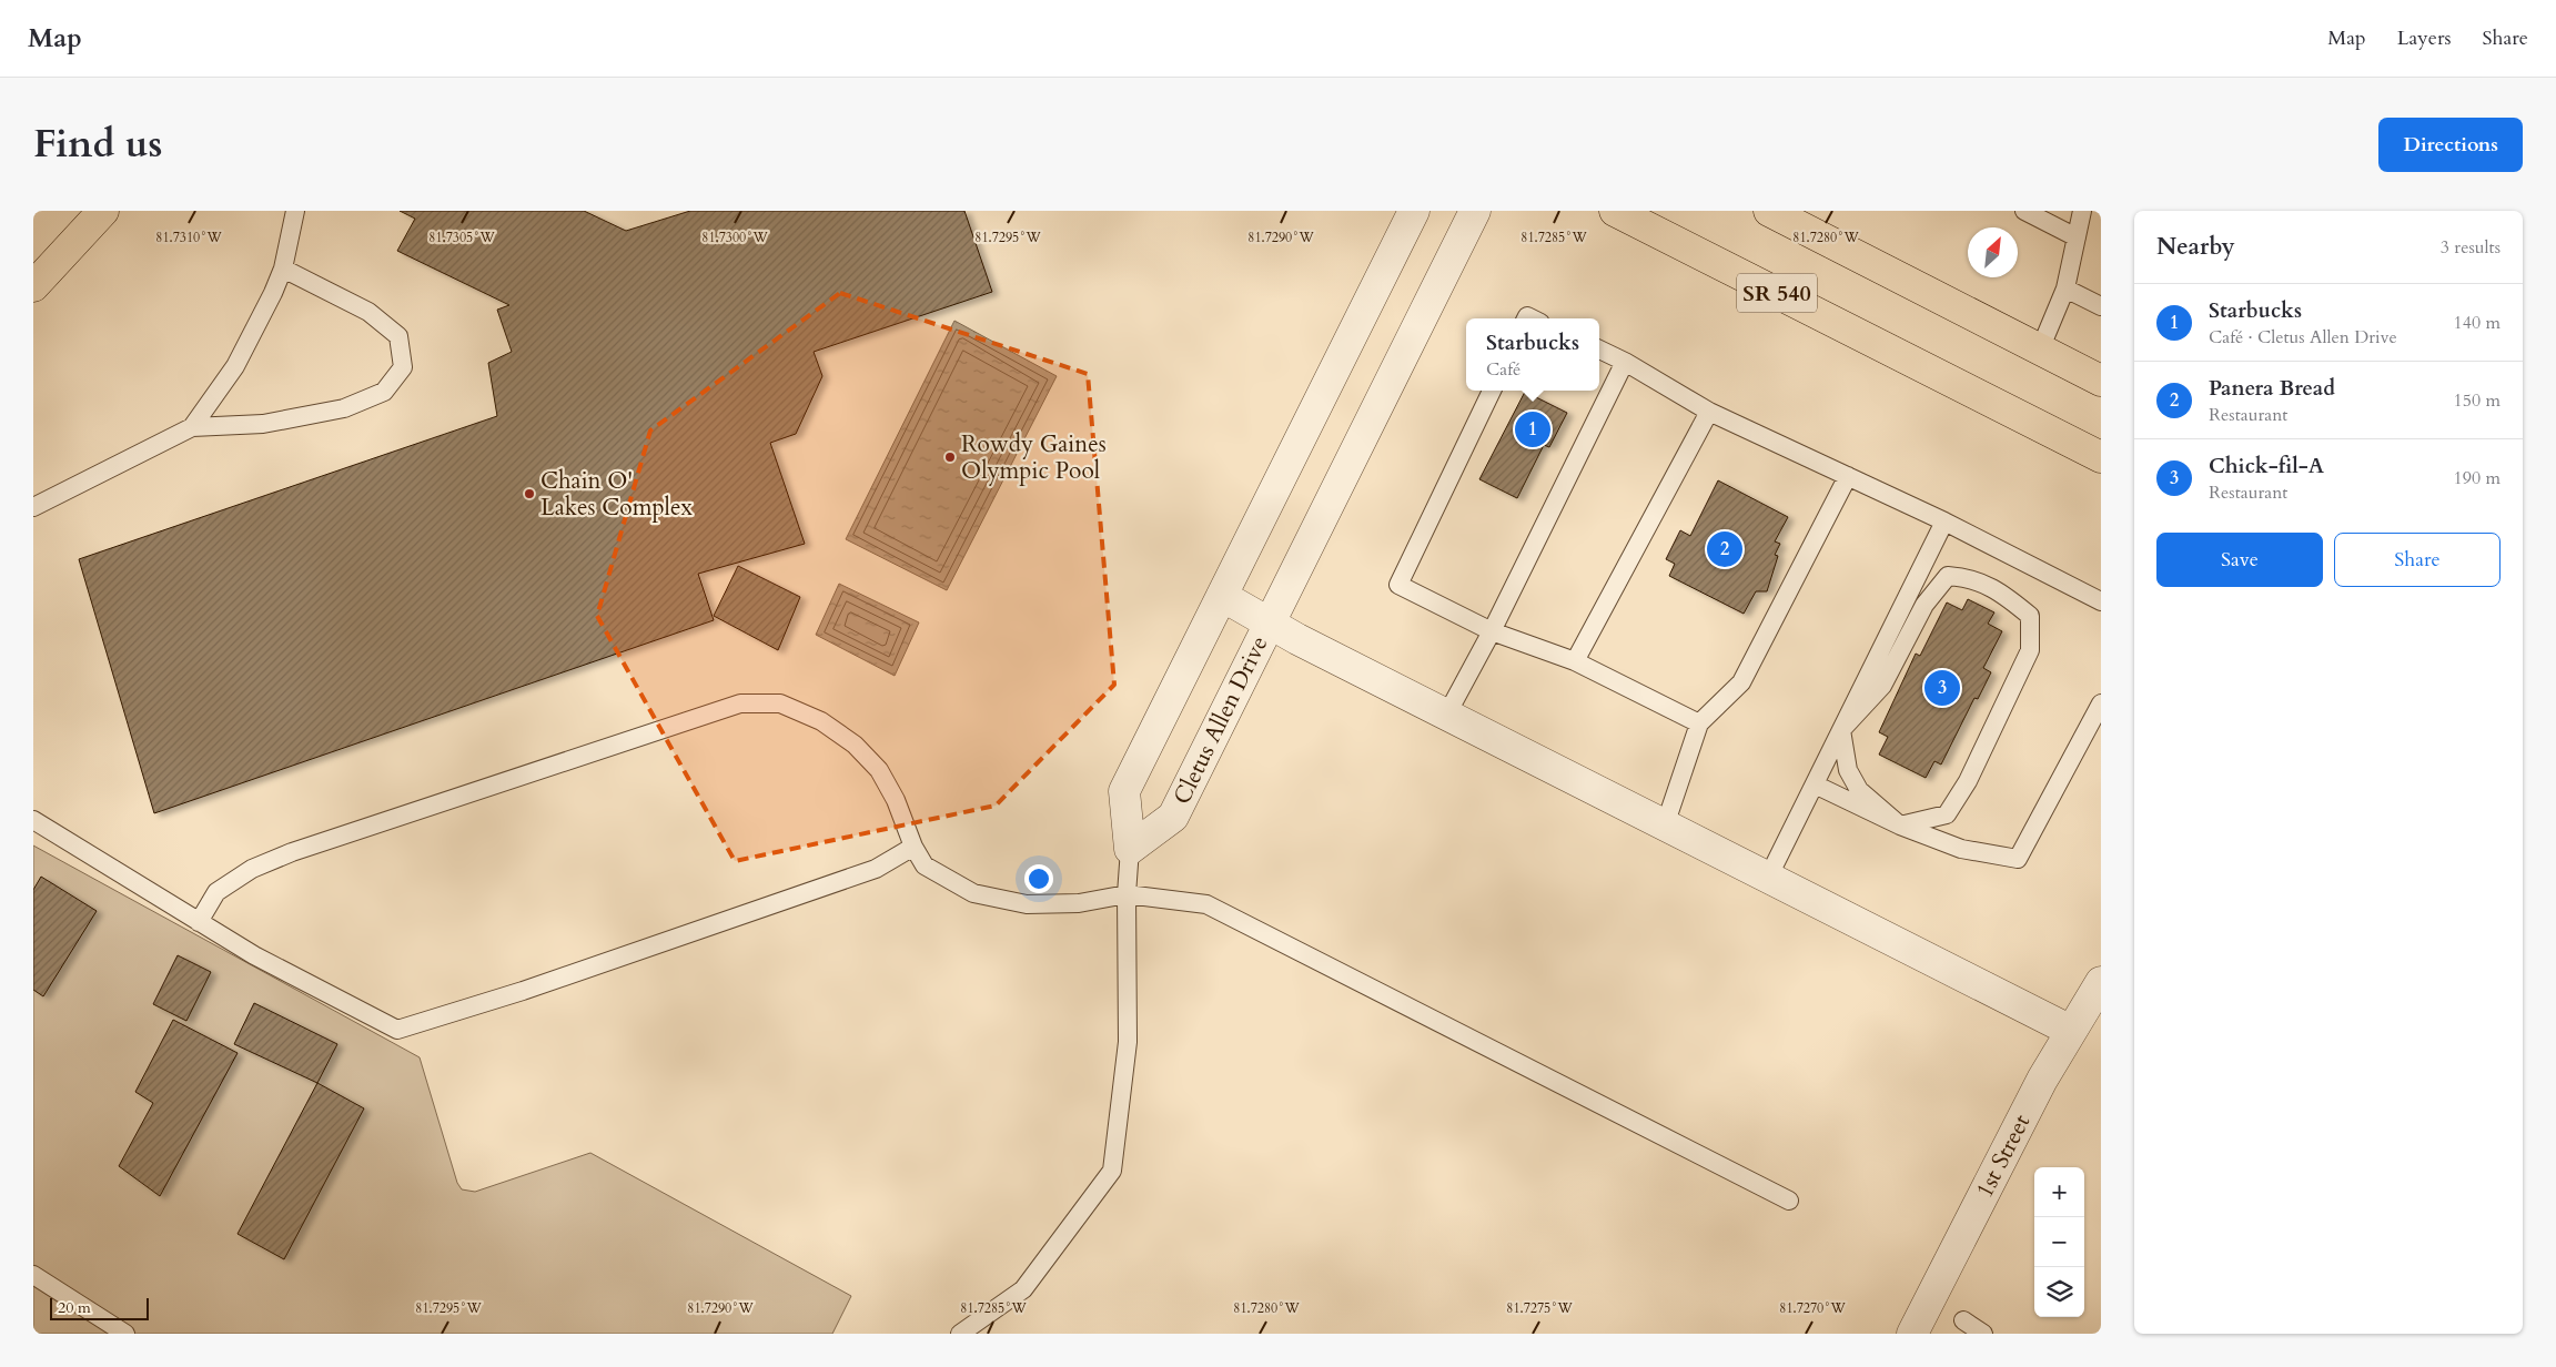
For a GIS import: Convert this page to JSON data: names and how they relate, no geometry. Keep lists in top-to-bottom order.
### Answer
{
  "streets": {
    "main road": ["SR 540"],
    "street": ["Cletus Allen Drive", "1st Street"]
  },
  "places": ["Rowdy Gaines Olympic Pool", "Chain O' Lakes Complex"],
  "scale_bar": "20 m",
  "north": "top right",
  "page": {
    "header": "Map",
    "nav": ["Map", "Layers", "Share"],
    "title": "Find us",
    "buttons": [
      "Directions",
      ["Save", "Share"]
    ],
    "heading": ["Nearby", "3 results"],
    "list": [
      {
        "mark": "1",
        "name": "Starbucks",
        "note": "Café · Cletus Allen Drive",
        "value": "140 m"
      },
      {
        "mark": "2",
        "name": "Panera Bread",
        "note": "Restaurant",
        "value": "150 m"
      },
      {
        "mark": "3",
        "name": "Chick-fil-A",
        "note": "Restaurant",
        "value": "190 m"
      }
    ],
    "popup": ["Starbucks", "Café"],
    "pins": ["1", "2", "3"],
    "map_buttons": ["+", "−"],
    "scale": "20 m"
  },
  "coordinates": [
    "81.7310°W",
    "81.7305°W",
    "81.7300°W",
    "81.7295°W",
    "81.7290°W",
    "81.7285°W",
    "81.7280°W",
    "81.7275°W",
    "81.7270°W"
  ]
}
